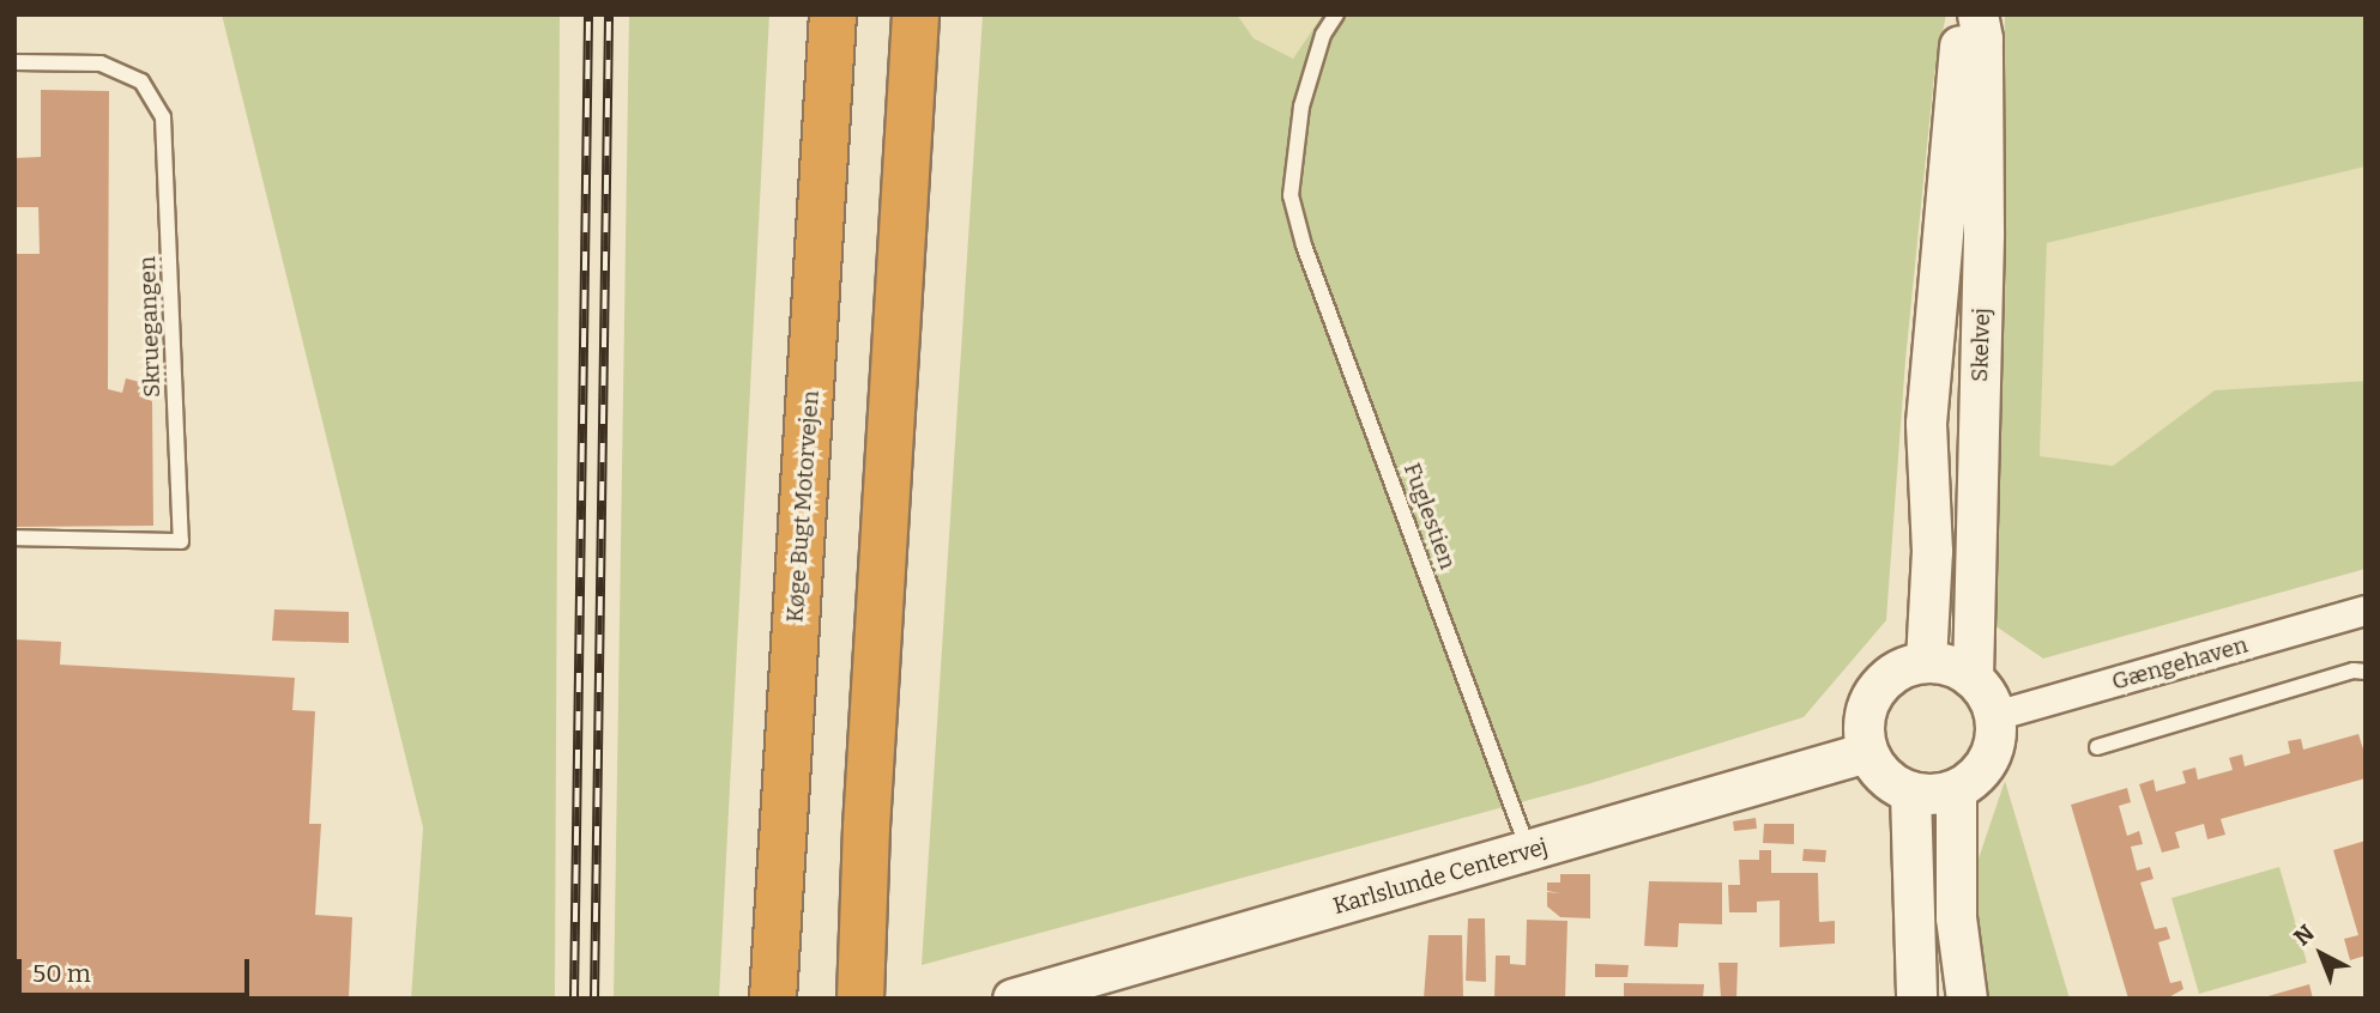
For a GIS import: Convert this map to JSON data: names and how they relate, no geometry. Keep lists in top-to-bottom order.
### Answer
{
  "streets": {
    "highway": ["Køge Bugt Motorvejen"],
    "street": ["Skelvej", "Gængehaven", "Karlslunde Centervej"],
    "lane": ["Skruegangen", "Fuglestien"]
  },
  "crossings": [
    ["Skelvej", "Gængehaven"],
    ["Skelvej", "Karlslunde Centervej"],
    ["Fuglestien", "Karlslunde Centervej"],
    ["Gængehaven", "Karlslunde Centervej"]
  ],
  "scale_bar": "50 m",
  "north": "top left"
}
